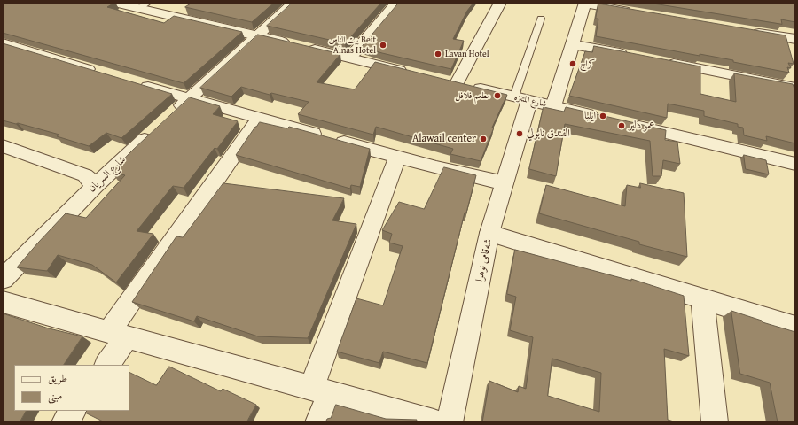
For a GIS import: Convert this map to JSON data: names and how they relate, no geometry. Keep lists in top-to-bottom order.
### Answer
{
  "streets": {
    "street": ["شارع المتنزه", "شارع السريان", "شەقامی نوهرا"]
  },
  "crossings": [
    ["شارع المتنزه", "شەقامی نوهرا"]
  ],
  "places": [
    "بيت الناس Beit Alnas Hotel",
    "Lavan Hotel",
    "كراج",
    "مطعم فلافل",
    "ايليا",
    "عمو دلير",
    "الفندق نابولي",
    "Alawail center"
  ],
  "legend": ["طريق", "مبنى"]
}
